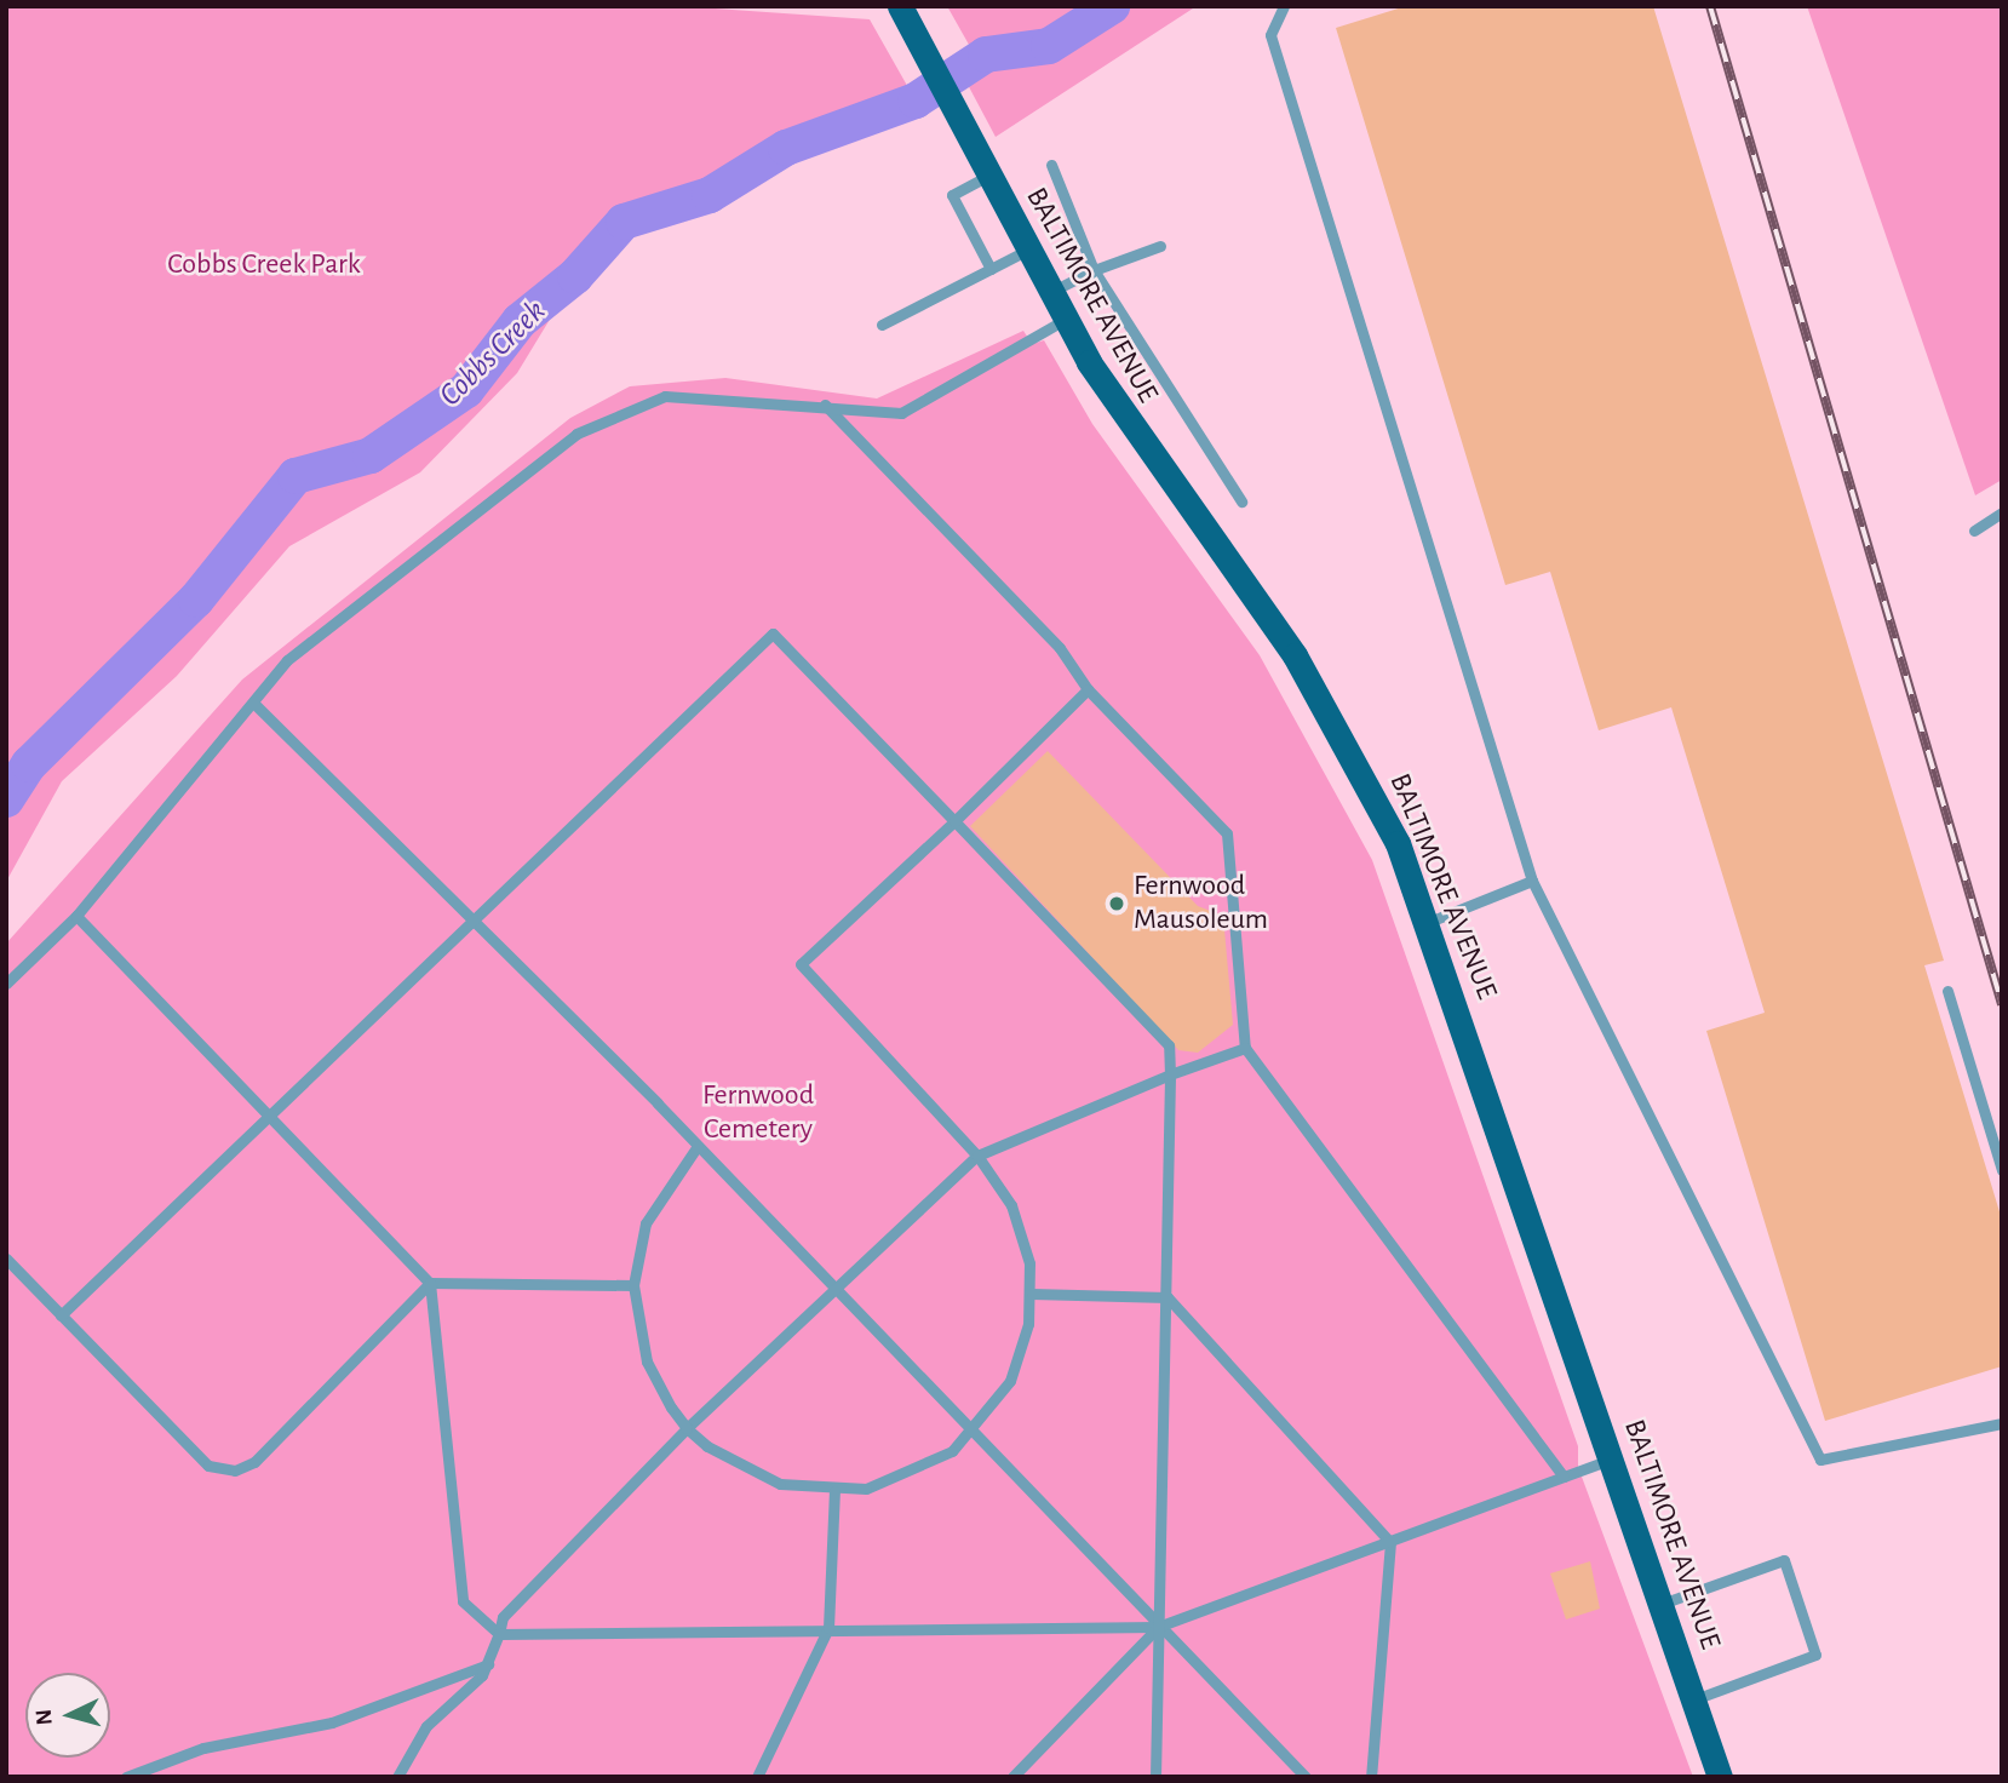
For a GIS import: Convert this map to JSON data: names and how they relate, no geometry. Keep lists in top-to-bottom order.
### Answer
{
  "streets": {
    "main road": ["BALTIMORE AVENUE"]
  },
  "water": ["Cobbs Creek"],
  "parks": ["Cobbs Creek Park", "Fernwood Cemetery"],
  "places": ["Fernwood Mausoleum"],
  "north": "left"
}
